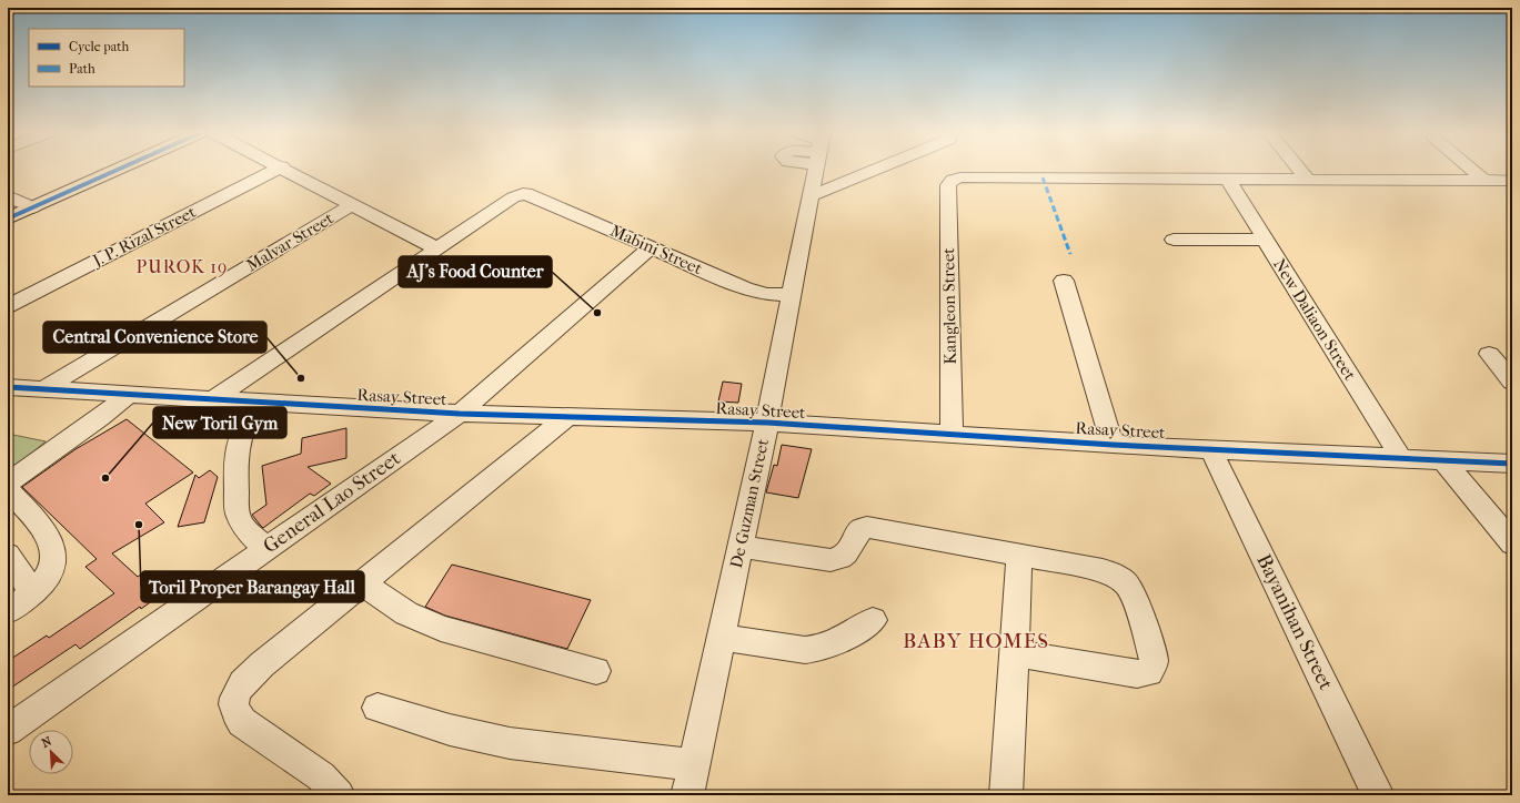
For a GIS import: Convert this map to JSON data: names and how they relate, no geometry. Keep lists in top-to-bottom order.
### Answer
{
  "streets": {
    "street": [
      "J. P. Rizal Street",
      "Malvar Street",
      "Mabini Street",
      "Kangleon Street",
      "New Daliaon Street",
      "Rasay Street",
      "General Lao Street",
      "De Guzman Street",
      "Bayanihan Street"
    ]
  },
  "crossings": [
    ["Malvar Street", "Rasay Street"],
    ["Mabini Street", "General Lao Street"],
    ["Mabini Street", "De Guzman Street"],
    ["Kangleon Street", "New Daliaon Street"],
    ["Kangleon Street", "Rasay Street"],
    ["New Daliaon Street", "Rasay Street"],
    ["Rasay Street", "General Lao Street"],
    ["Rasay Street", "De Guzman Street"],
    ["Rasay Street", "Bayanihan Street"]
  ],
  "districts": ["PUROK 19", "BABY HOMES"],
  "places": [
    "AJ's Food Counter",
    "Central Convenience Store",
    "New Toril Gym",
    "Toril Proper Barangay Hall"
  ],
  "legend": ["Cycle path", "Path"],
  "north": "top left"
}
